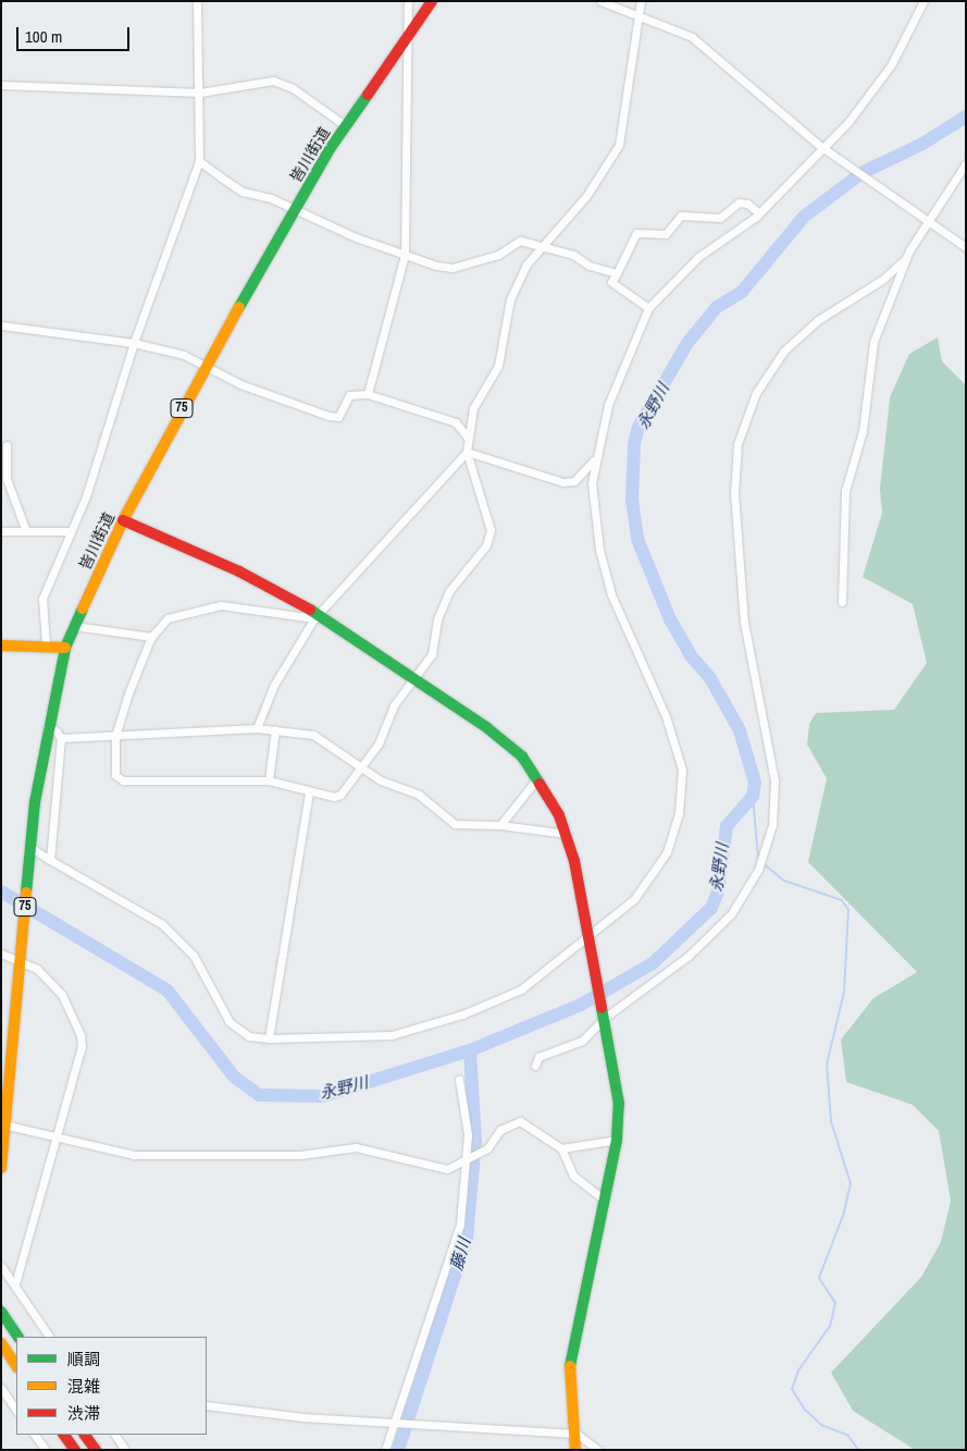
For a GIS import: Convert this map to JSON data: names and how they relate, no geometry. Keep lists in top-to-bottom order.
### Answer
{
  "streets": {
    "main road": ["皆川街道", "75"]
  },
  "water": ["永野川", "藤川"],
  "legend": ["順調", "混雑", "渋滞"],
  "scale_bar": "100 m"
}
